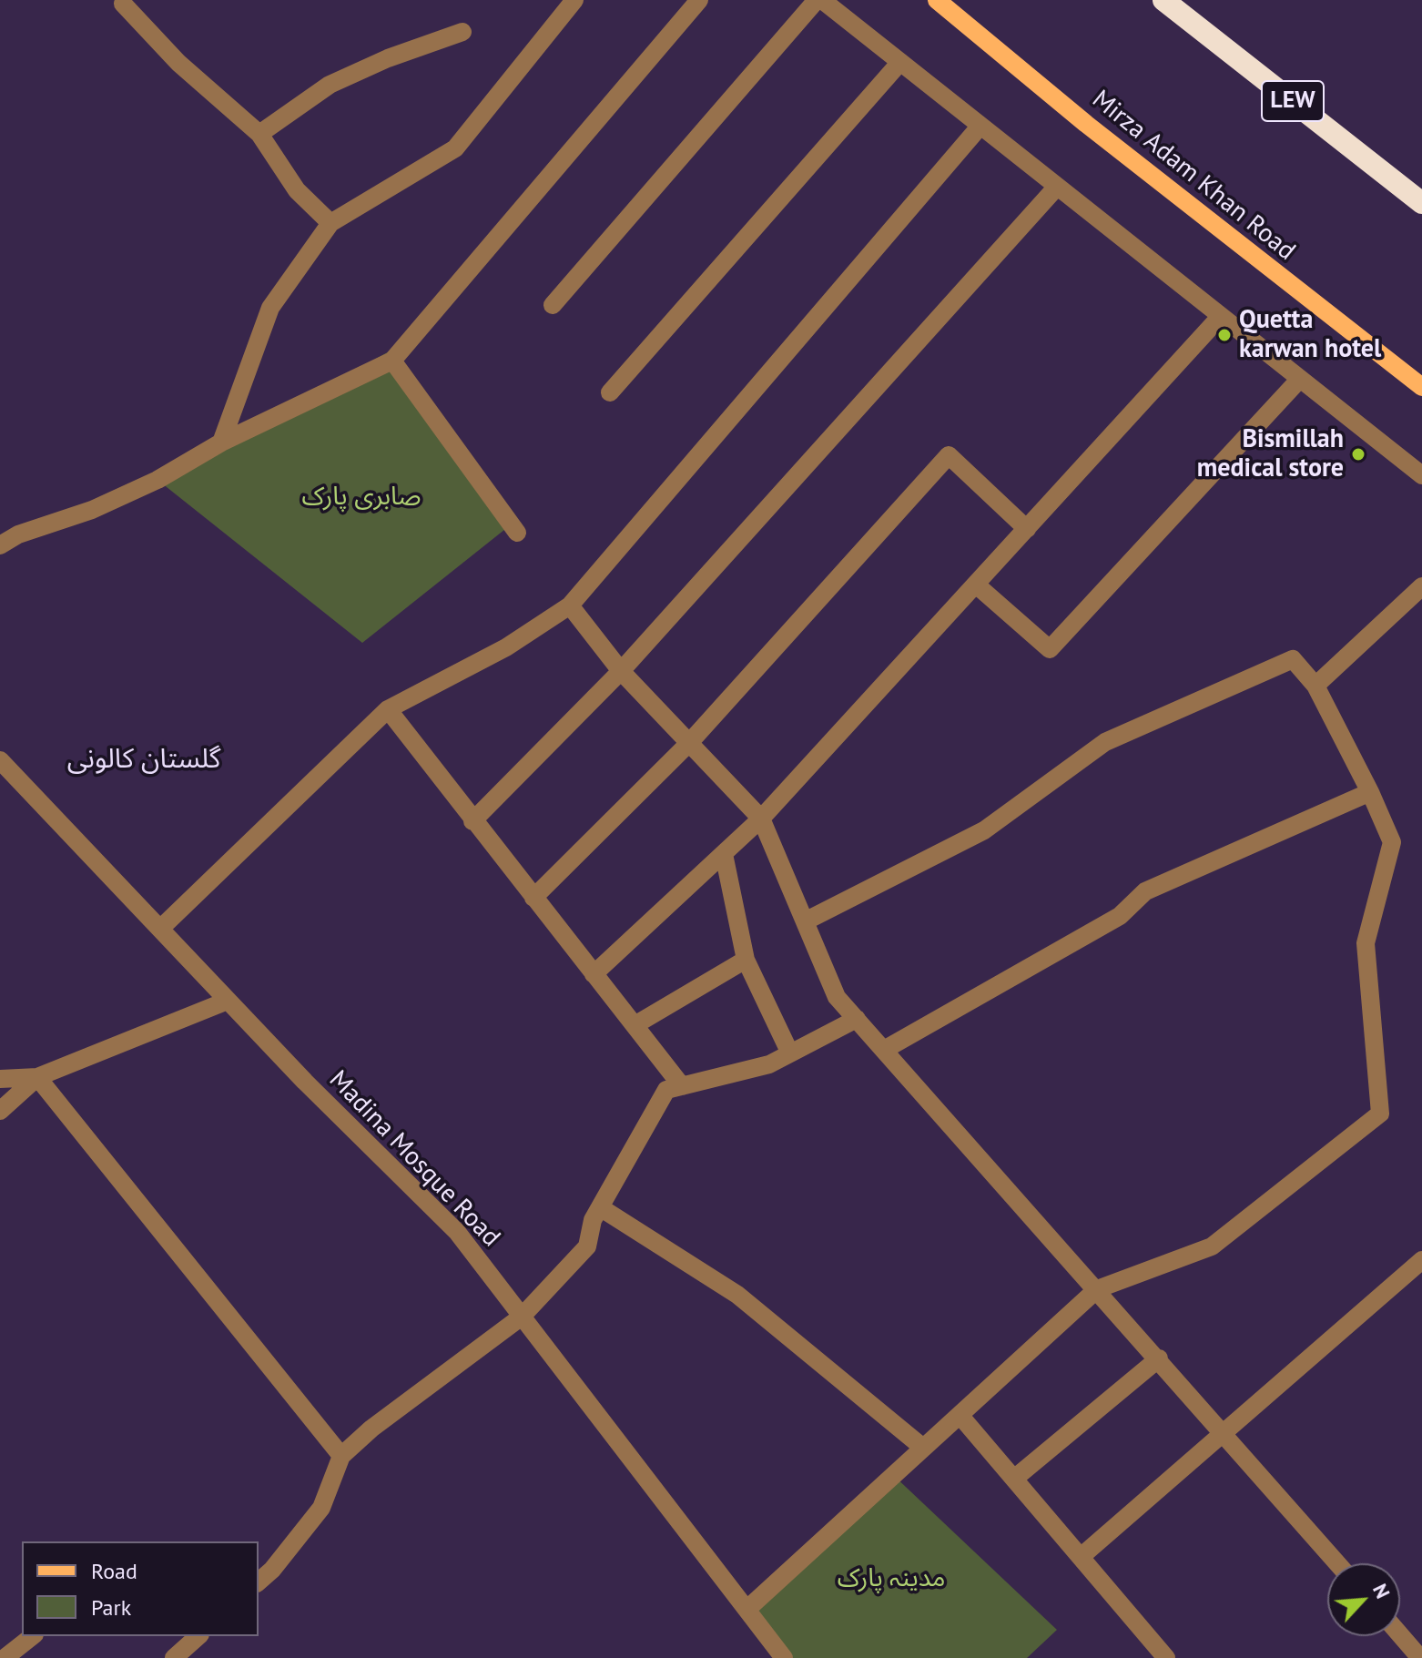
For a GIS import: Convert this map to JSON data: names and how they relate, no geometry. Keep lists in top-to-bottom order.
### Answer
{
  "streets": {
    "highway": ["LEW"],
    "main road": ["Mirza Adam Khan Road"],
    "street": ["Madina Mosque Road"]
  },
  "districts": ["گلستان کالونی"],
  "parks": ["صابری پارک", "مدینہ پارک"],
  "places": ["Quetta karwan hotel", "Bismillah medical store"],
  "legend": ["Road", "Park"],
  "north": "top right"
}
